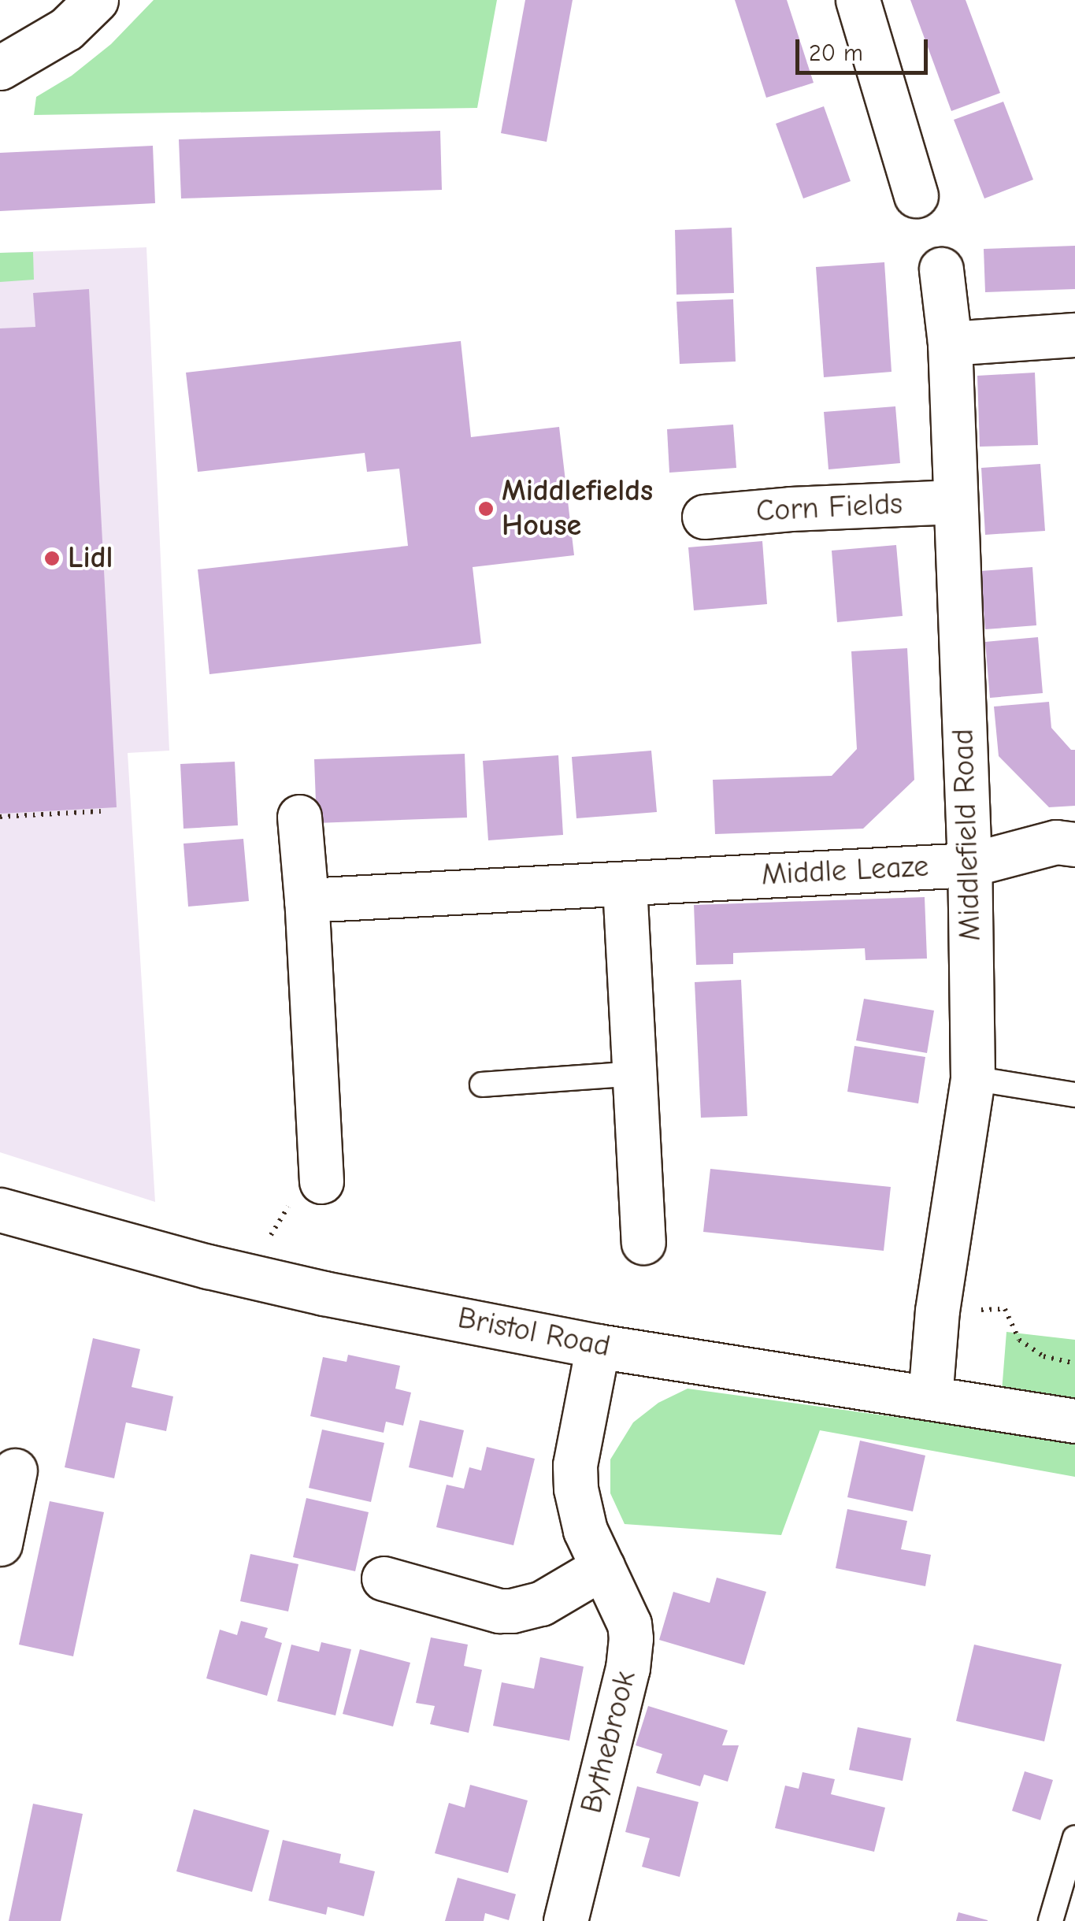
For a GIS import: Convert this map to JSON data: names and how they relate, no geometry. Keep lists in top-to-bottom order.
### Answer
{
  "streets": {
    "street": [
      "Corn Fields",
      "Middlefield Road",
      "Middle Leaze",
      "Bristol Road",
      "Bythebrook"
    ]
  },
  "crossings": [
    ["Corn Fields", "Middlefield Road"],
    ["Middlefield Road", "Middle Leaze"],
    ["Middlefield Road", "Bristol Road"],
    ["Bristol Road", "Bythebrook"]
  ],
  "places": ["Middlefields House", "Lidl"],
  "scale_bar": "20 m"
}
